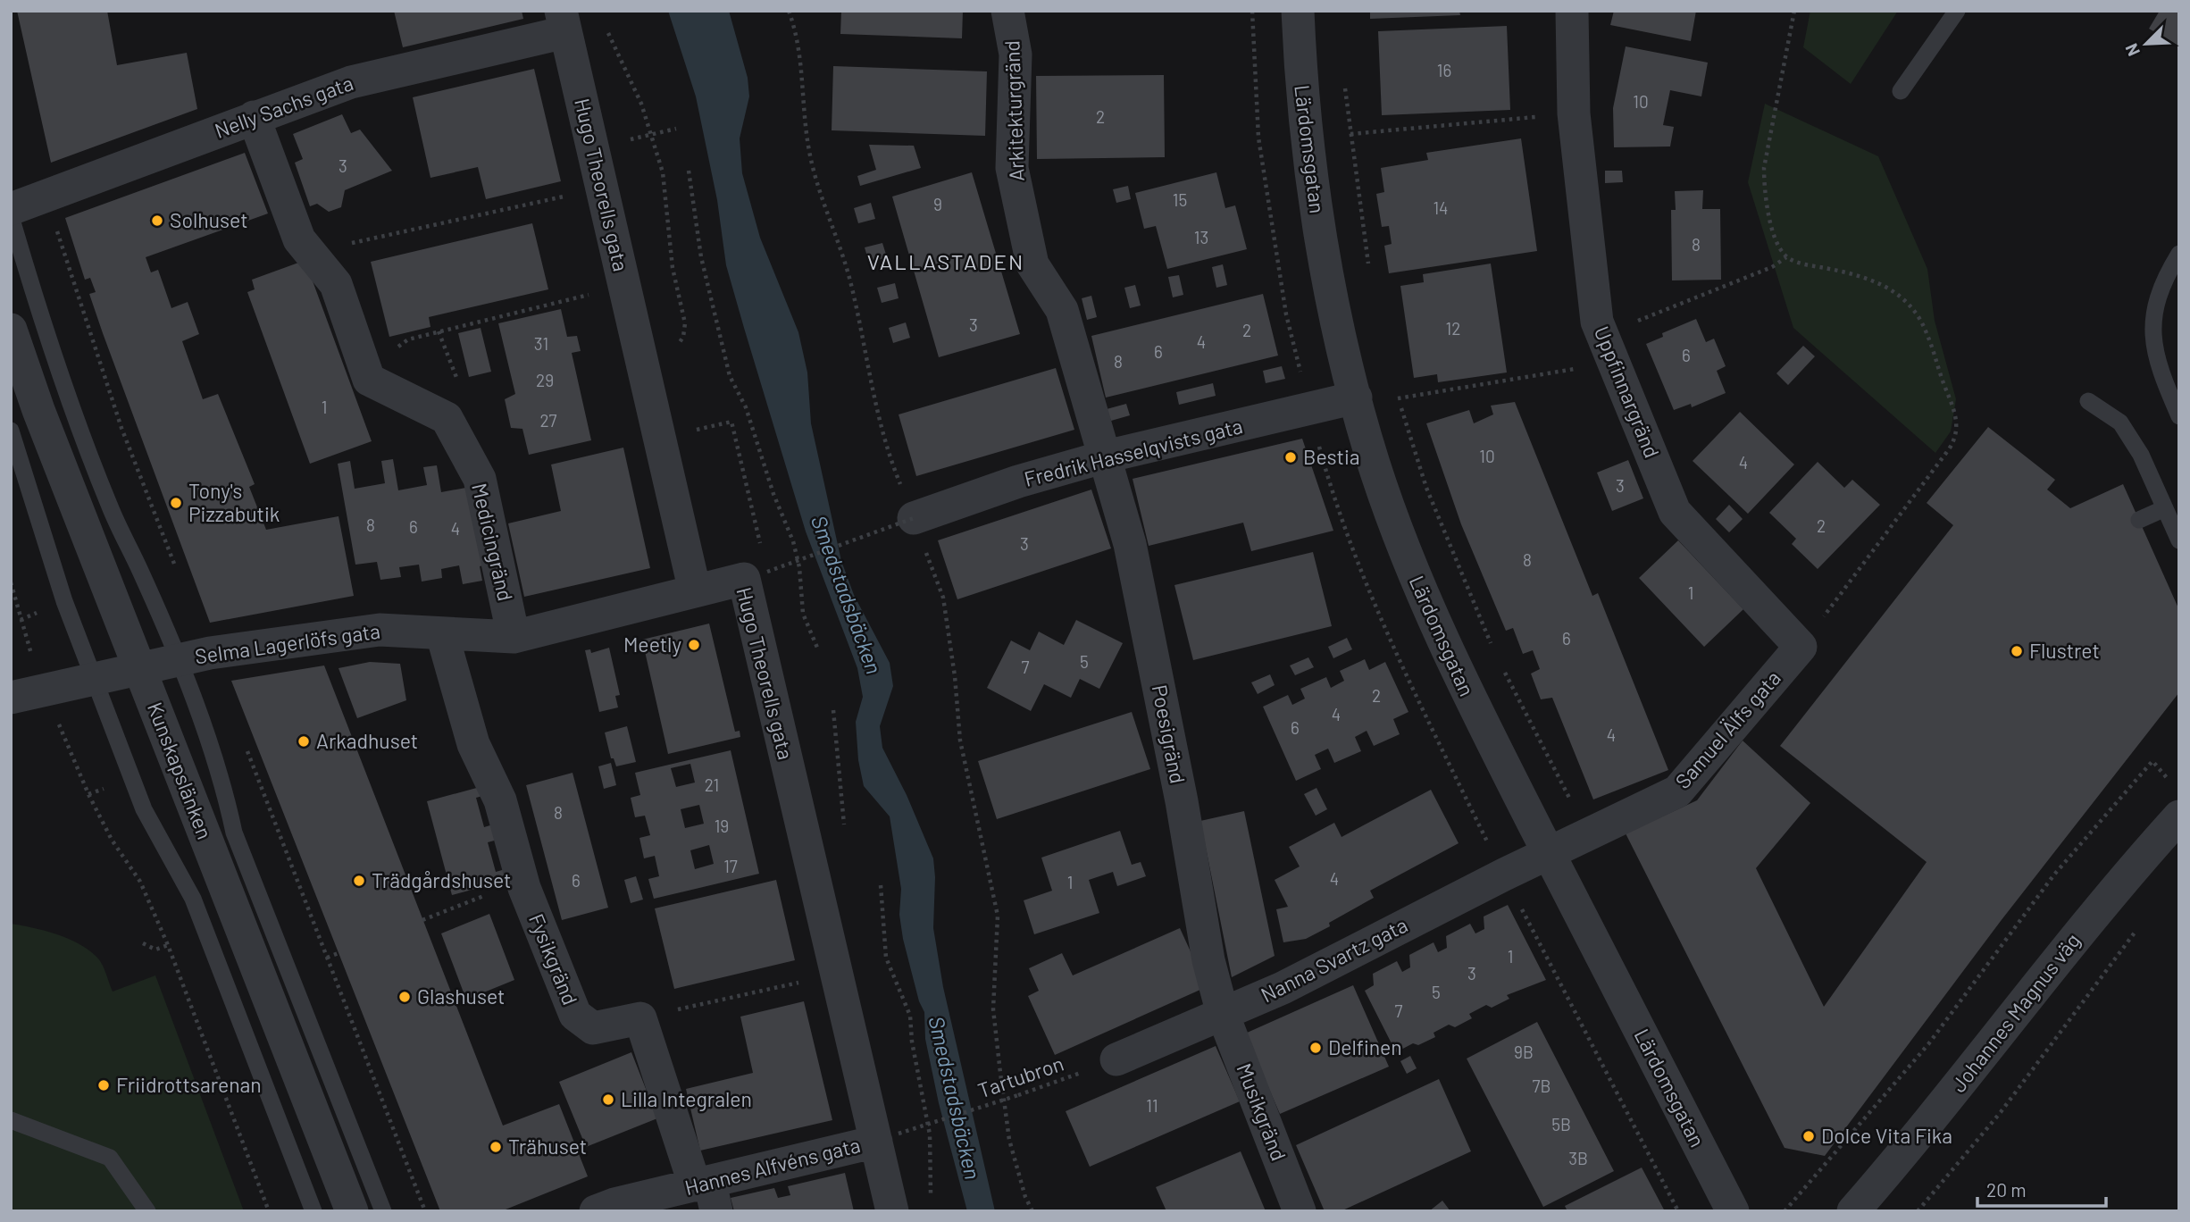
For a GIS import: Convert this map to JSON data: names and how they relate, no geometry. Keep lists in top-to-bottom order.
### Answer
{
  "streets": {
    "street": [
      "Nelly Sachs gata",
      "Arkitekturgränd",
      "Lärdomsgatan",
      "Hugo Theorells gata",
      "Uppfinnargränd",
      "Fredrik Hasselqvists gata",
      "Medicingränd",
      "Selma Lagerlöfs gata",
      "Samuel Älfs gata",
      "Poesigränd",
      "Kunskapslänken",
      "Fysikgränd",
      "Nanna Svartz gata",
      "Johannes Magnus väg",
      "Musikgränd",
      "Hannes Alfvéns gata"
    ],
    "path": ["Tartubron"]
  },
  "crossings": [
    ["Nelly Sachs gata", "Hugo Theorells gata"],
    ["Arkitekturgränd", "Fredrik Hasselqvists gata"],
    ["Arkitekturgränd", "Poesigränd"],
    ["Lärdomsgatan", "Fredrik Hasselqvists gata"],
    ["Lärdomsgatan", "Samuel Älfs gata"],
    ["Lärdomsgatan", "Nanna Svartz gata"],
    ["Hugo Theorells gata", "Selma Lagerlöfs gata"],
    ["Hugo Theorells gata", "Tartubron"],
    ["Hugo Theorells gata", "Hannes Alfvéns gata"],
    ["Uppfinnargränd", "Samuel Älfs gata"],
    ["Fredrik Hasselqvists gata", "Poesigränd"],
    ["Medicingränd", "Selma Lagerlöfs gata"],
    ["Selma Lagerlöfs gata", "Kunskapslänken"],
    ["Selma Lagerlöfs gata", "Fysikgränd"],
    ["Samuel Älfs gata", "Nanna Svartz gata"],
    ["Poesigränd", "Nanna Svartz gata"],
    ["Poesigränd", "Musikgränd"],
    ["Nanna Svartz gata", "Tartubron"],
    ["Nanna Svartz gata", "Musikgränd"],
    ["Tartubron", "Hannes Alfvéns gata"]
  ],
  "districts": ["VALLASTADEN"],
  "water": ["Smedstadsbäcken"],
  "places": [
    "Solhuset",
    "Bestia",
    "Tony's Pizzabutik",
    "Meetly",
    "Flustret",
    "Arkadhuset",
    "Trädgårdshuset",
    "Glashuset",
    "Delfinen",
    "Friidrottsarenan",
    "Lilla Integralen",
    "Dolce Vita Fika",
    "Trähuset"
  ],
  "house_numbers": [
    "16",
    "10",
    "2",
    "3",
    "15",
    "9",
    "14",
    "13",
    "8",
    "3",
    "12",
    "2",
    "4",
    "31",
    "6",
    "6",
    "8",
    "29",
    "1",
    "27",
    "10",
    "4",
    "3",
    "8",
    "2",
    "6",
    "4",
    "3",
    "8",
    "1",
    "6",
    "5",
    "7",
    "2",
    "4",
    "6",
    "4",
    "21",
    "8",
    "19",
    "17",
    "4",
    "6",
    "1",
    "1",
    "3",
    "5",
    "7",
    "9B",
    "7B",
    "11",
    "5B",
    "3B"
  ],
  "scale_bar": "20 m",
  "north": "bottom left"
}
